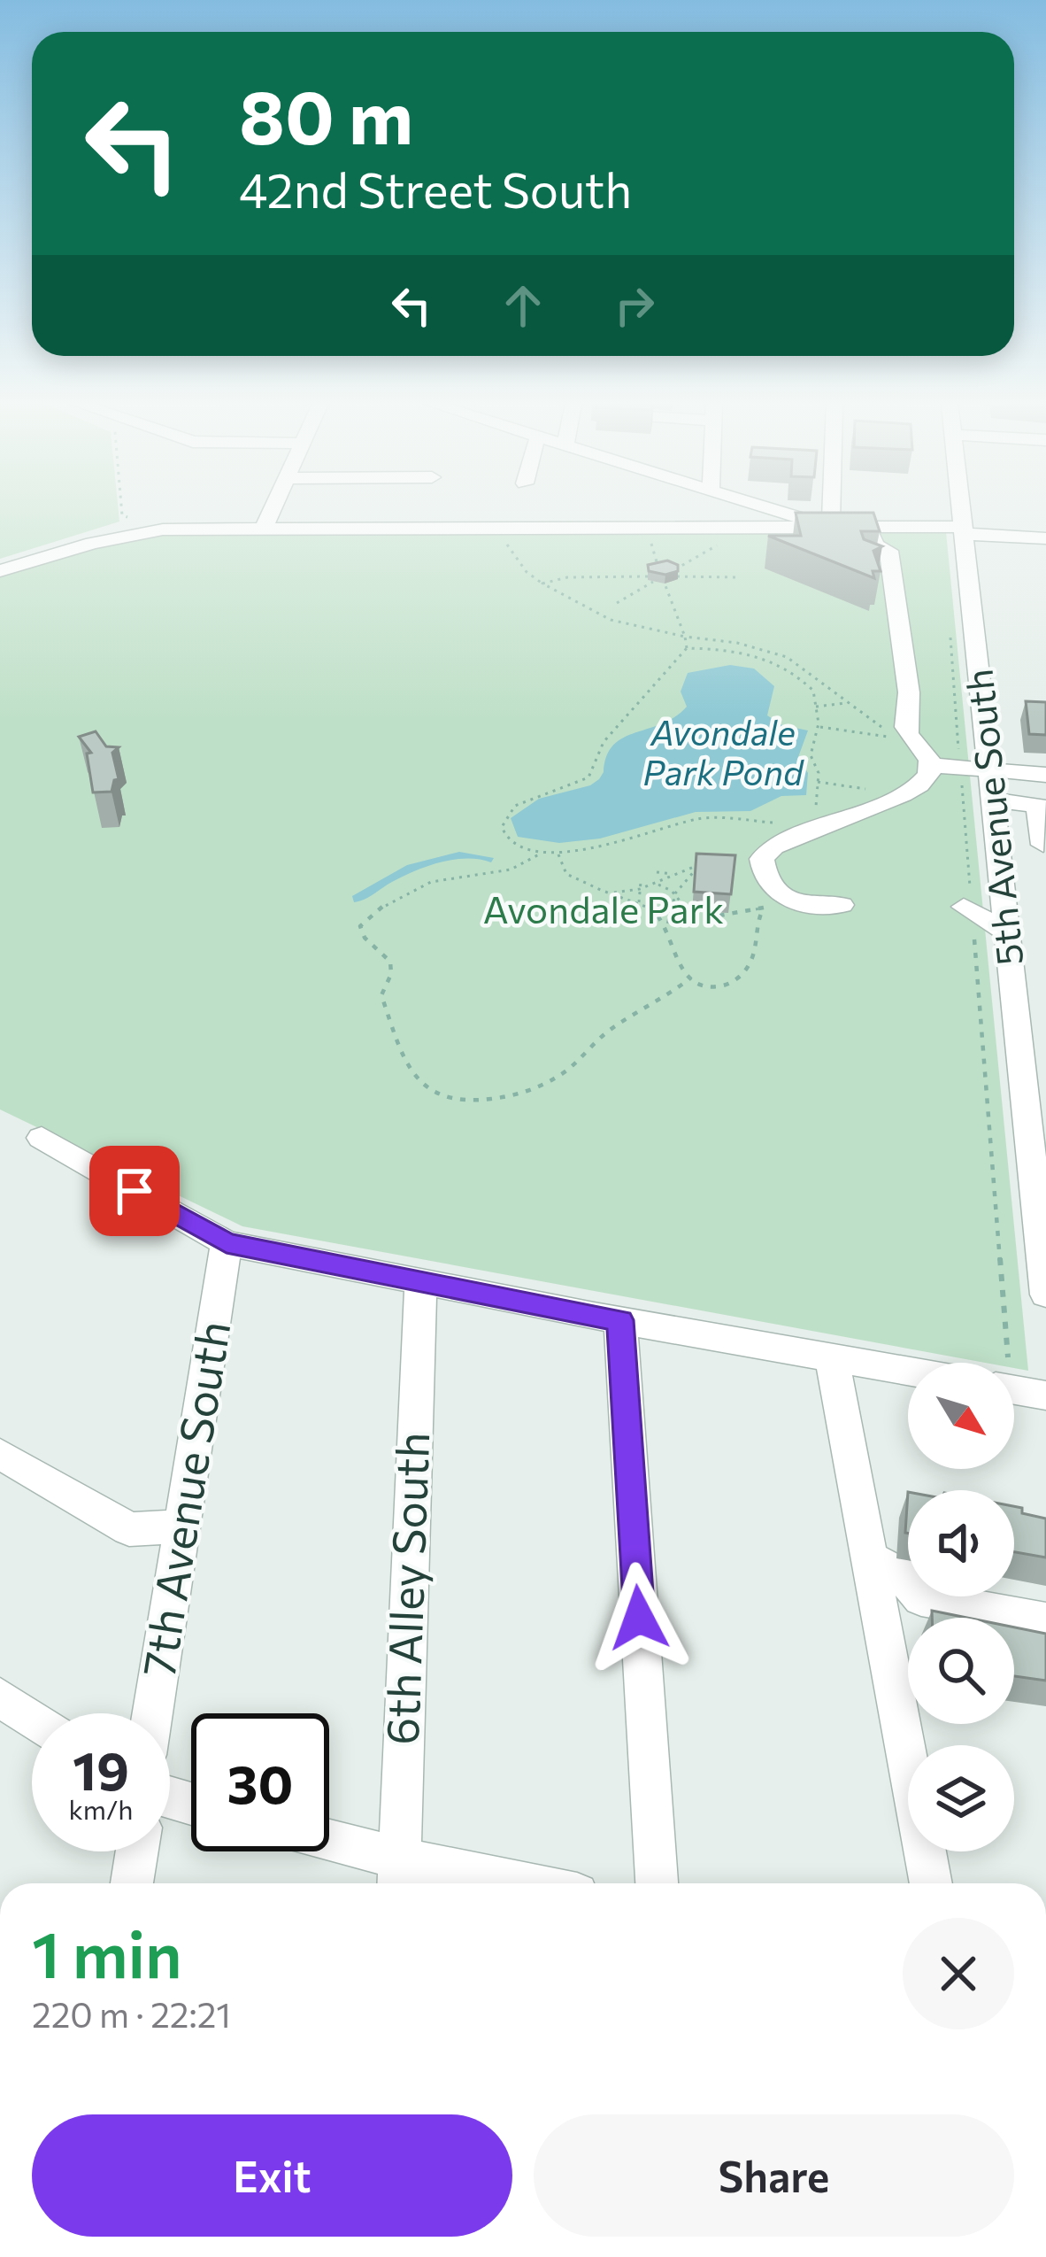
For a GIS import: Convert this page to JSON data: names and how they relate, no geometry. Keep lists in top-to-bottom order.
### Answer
{
  "streets": {
    "street": ["5th Avenue South", "7th Avenue South", "6th Alley South"]
  },
  "water": ["Avondale Park Pond"],
  "parks": ["Avondale Park"],
  "north": "bottom right",
  "page": {
    "turn": ["80 m", "42nd Street South"],
    "speed": "19 km/h",
    "limit": "30",
    "heading": ["1 min", "220 m · 22:21"],
    "buttons": ["Exit", "Share"]
  }
}
